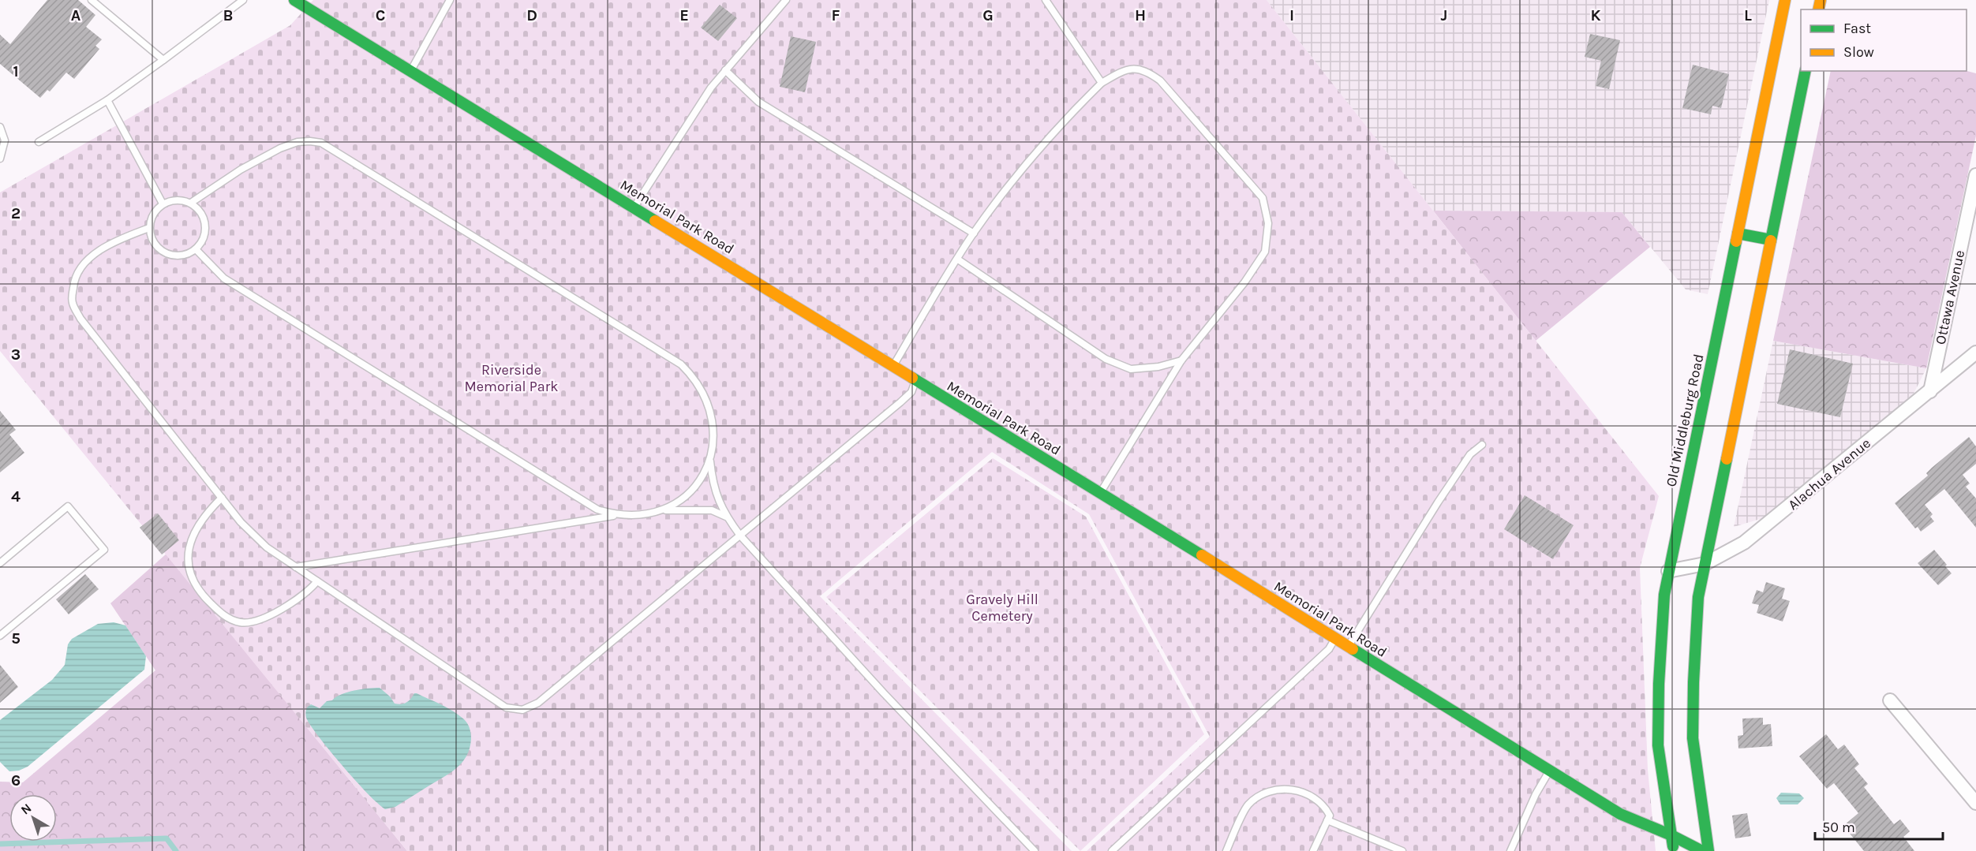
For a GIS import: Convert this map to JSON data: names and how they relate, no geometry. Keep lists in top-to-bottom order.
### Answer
{
  "streets": {
    "main road": ["Memorial Park Road", "Old Middleburg Road"],
    "street": ["Ottawa Avenue", "Alachua Avenue"]
  },
  "crossings": [
    ["Memorial Park Road", "Old Middleburg Road"],
    ["Ottawa Avenue", "Alachua Avenue"],
    ["Old Middleburg Road", "Alachua Avenue"]
  ],
  "parks": ["Riverside Memorial Park", "Gravely Hill Cemetery"],
  "legend": ["Fast", "Slow"],
  "scale_bar": "50 m",
  "north": "top left",
  "grid": {
    "columns": [
      "A",
      "B",
      "C",
      "D",
      "E",
      "F",
      "G",
      "H",
      "I",
      "J",
      "K",
      "L"
    ],
    "rows": [
      "1",
      "2",
      "3",
      "4",
      "5",
      "6"
    ]
  }
}
